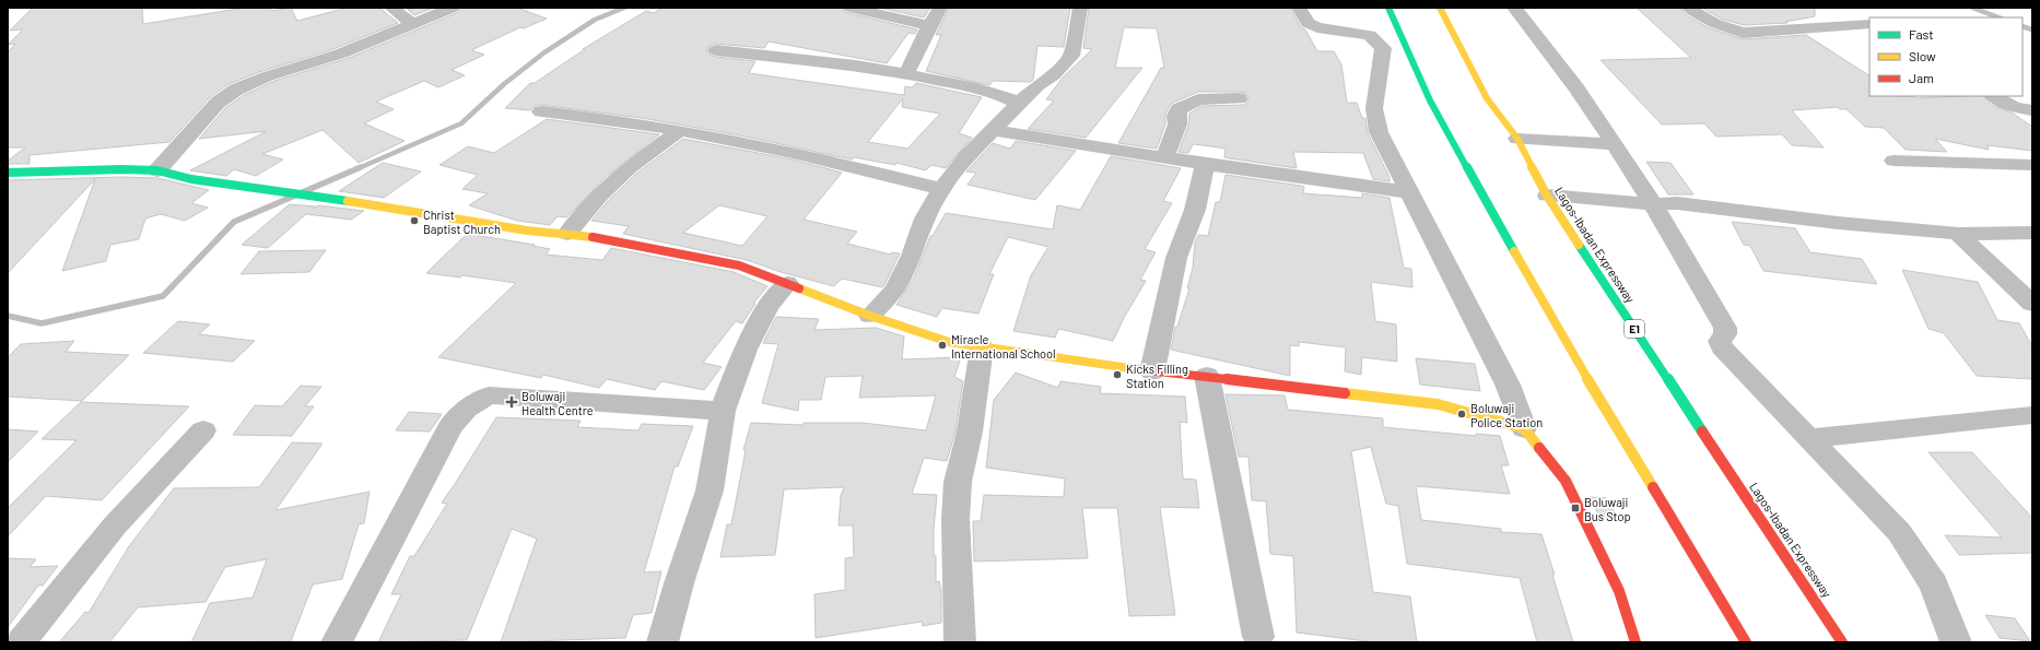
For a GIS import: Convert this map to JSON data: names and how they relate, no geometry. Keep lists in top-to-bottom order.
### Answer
{
  "streets": {
    "main road": ["Lagos-Ibadan Expressway", "E1"]
  },
  "places": {
    "other": [
      "Christ Baptist Church",
      "Miracle International School",
      "Kicks Filling Station",
      "Boluwaji Police Station"
    ],
    "health": ["Boluwaji Health Centre"],
    "transit": ["Boluwaji Bus Stop"]
  },
  "legend": ["Fast", "Slow", "Jam"]
}
